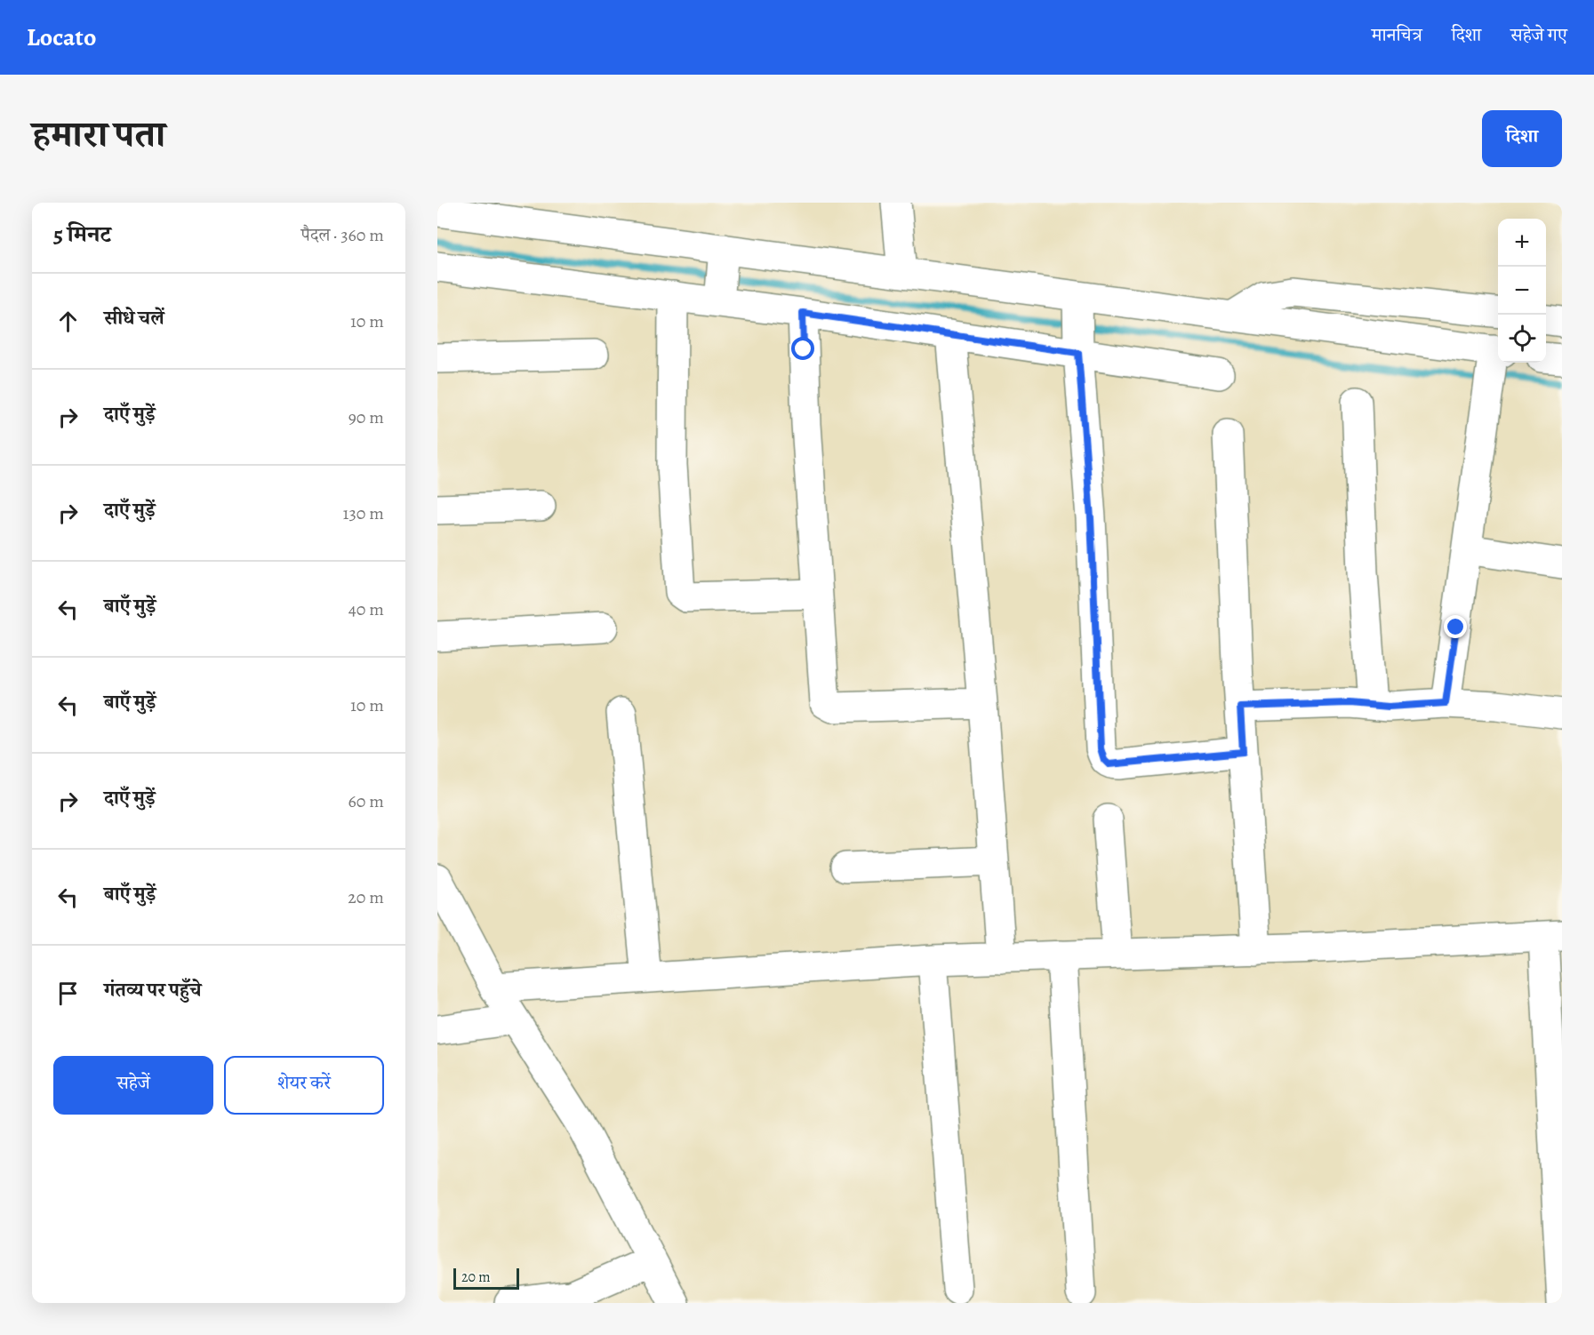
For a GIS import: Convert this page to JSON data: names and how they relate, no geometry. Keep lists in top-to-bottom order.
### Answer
{
  "scale_bar": "20 m",
  "page": {
    "header": "Locato",
    "nav": ["मानचित्र", "दिशा", "सहेजे गए"],
    "title": "हमारा पता",
    "buttons": [
      "दिशा",
      ["सहेजें", "शेयर करें"]
    ],
    "heading": ["5 मिनट", "पैदल · 360 m"],
    "map_buttons": ["+", "−"],
    "list": [
      ["सीधे चलें", "10 m"],
      ["दाएँ मुड़ें", "90 m"],
      ["दाएँ मुड़ें", "130 m"],
      ["बाएँ मुड़ें", "40 m"],
      ["बाएँ मुड़ें", "10 m"],
      ["दाएँ मुड़ें", "60 m"],
      ["बाएँ मुड़ें", "20 m"],
      "गंतव्य पर पहुँचे"
    ],
    "scale": "20 m"
  }
}
